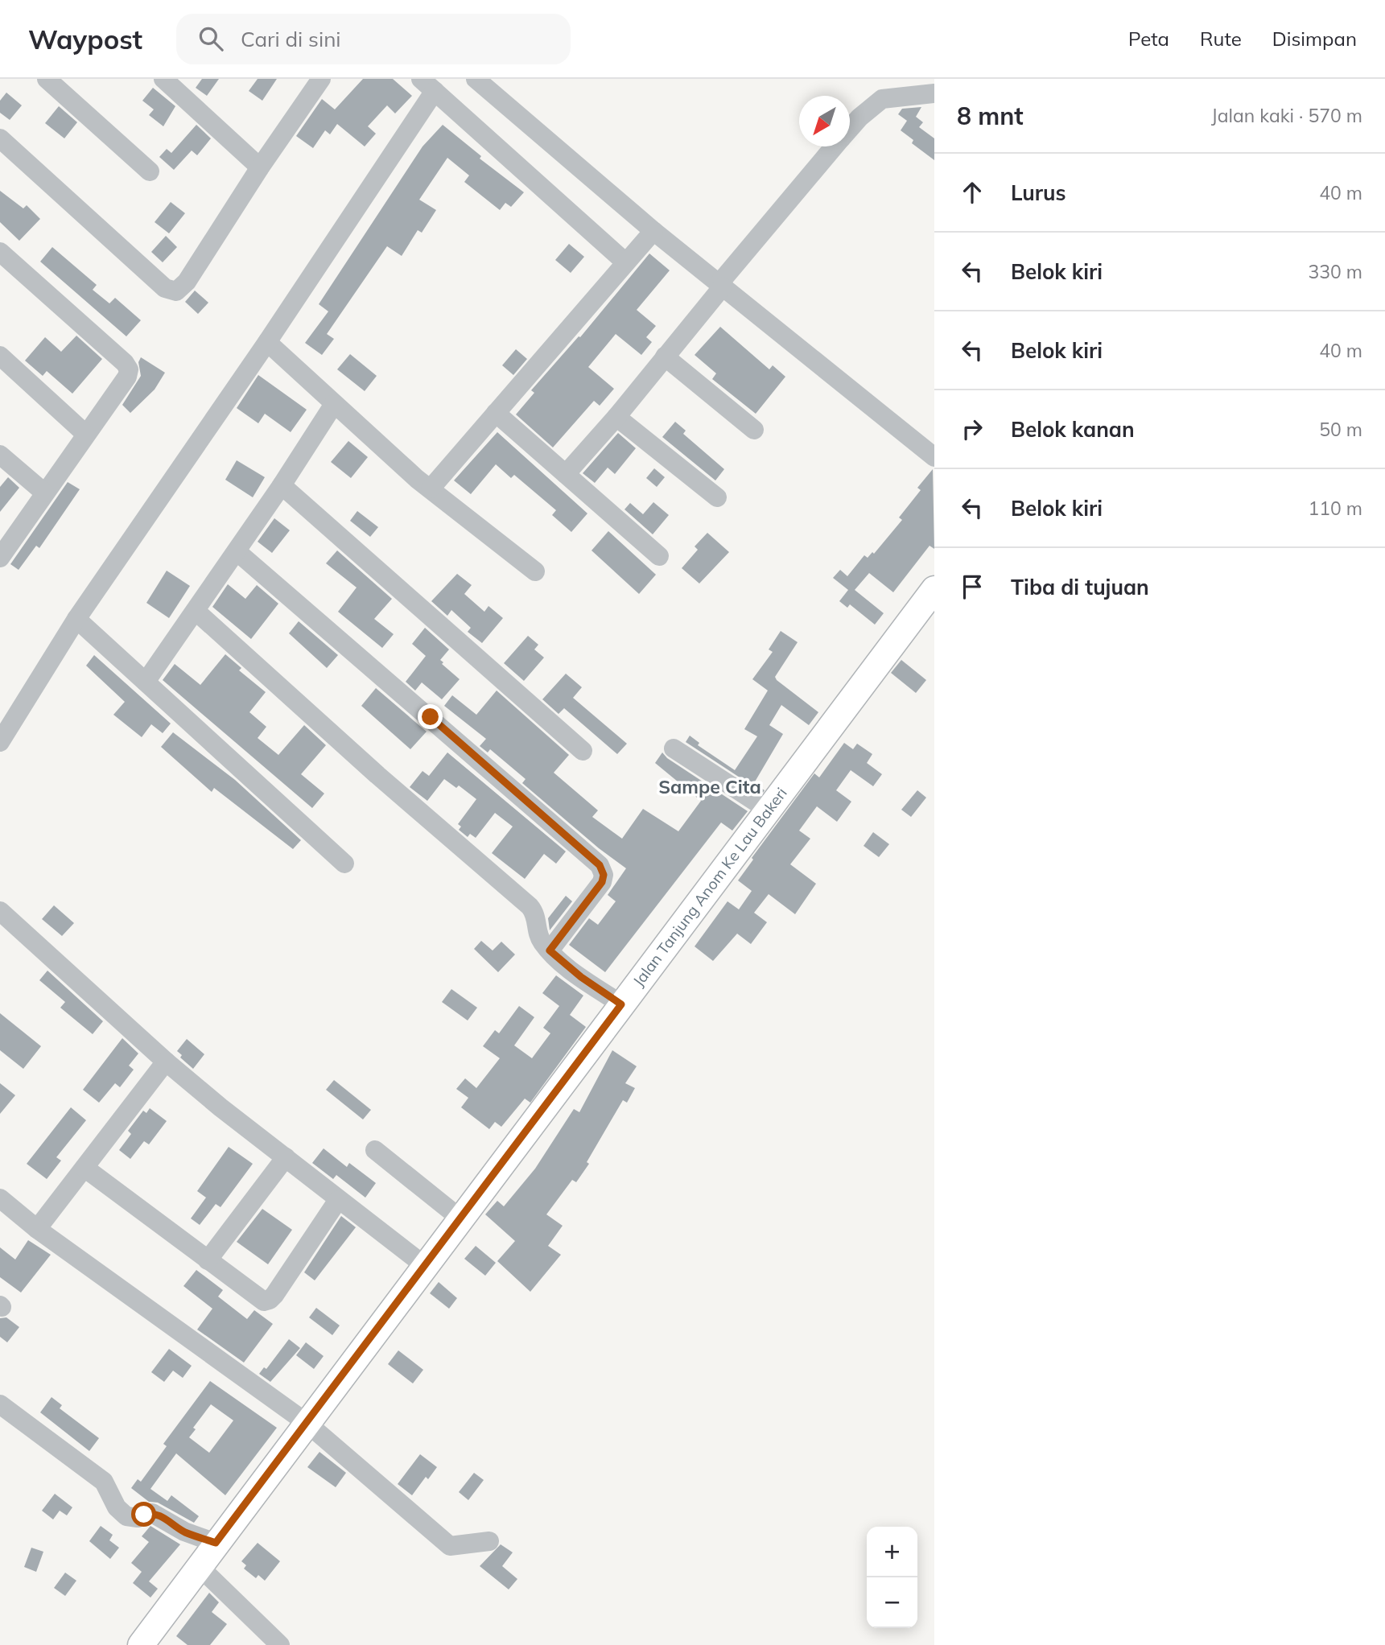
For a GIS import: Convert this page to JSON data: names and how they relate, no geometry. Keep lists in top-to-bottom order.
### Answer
{
  "streets": {
    "main road": ["Jalan Tanjung Anom Ke Lau Bakeri"]
  },
  "districts": ["Sampe Cita"],
  "north": "bottom left",
  "page": {
    "header": "Waypost",
    "search": "Cari di sini",
    "nav": ["Peta", "Rute", "Disimpan"],
    "heading": ["8 mnt", "Jalan kaki · 570 m"],
    "list": [
      ["Lurus", "40 m"],
      ["Belok kiri", "330 m"],
      ["Belok kiri", "40 m"],
      ["Belok kanan", "50 m"],
      ["Belok kiri", "110 m"],
      "Tiba di tujuan"
    ],
    "map_buttons": ["+", "−"]
  }
}
